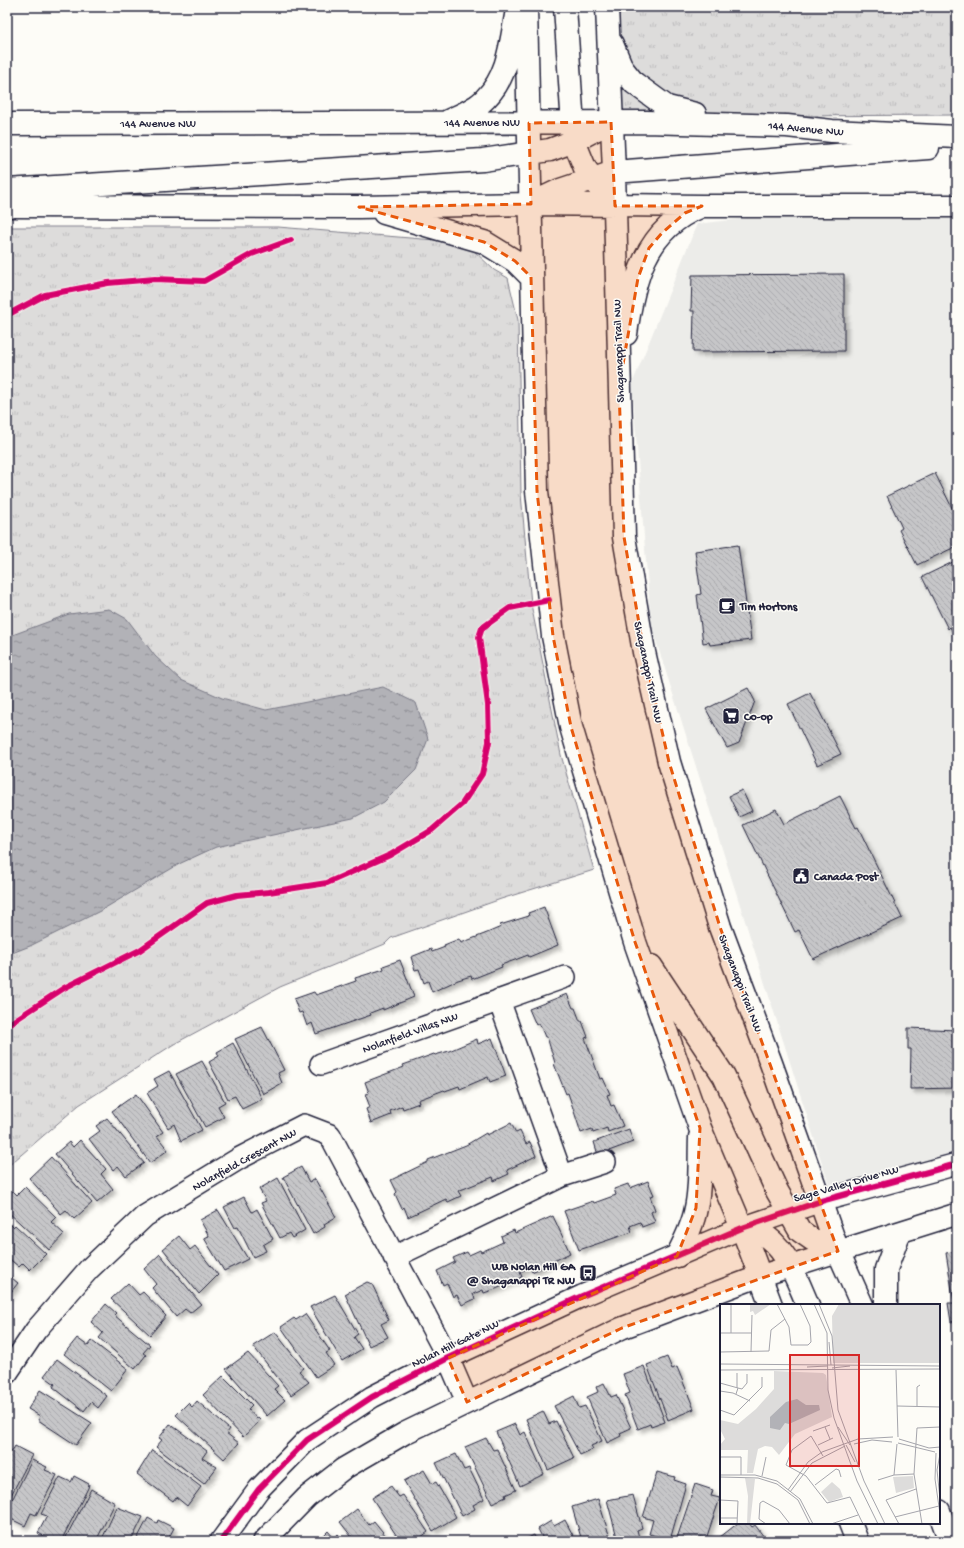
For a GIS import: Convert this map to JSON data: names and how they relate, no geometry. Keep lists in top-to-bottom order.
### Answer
{
  "streets": {
    "main road": ["144 Avenue NW", "Shaganappi Trail NW"],
    "street": [
      "Nolanfield Villas NW",
      "Nolanfield Crescent NW",
      "Sage Valley Drive NW",
      "Nolan Hill Gate NW"
    ]
  },
  "crossings": [
    ["144 Avenue NW", "Shaganappi Trail NW"],
    ["Shaganappi Trail NW", "Sage Valley Drive NW"],
    ["Nolanfield Crescent NW", "Nolan Hill Gate NW"],
    ["Sage Valley Drive NW", "Nolan Hill Gate NW"]
  ],
  "places": {
    "cafe": ["Tim Hortons"],
    "supermarket": ["Co-op"],
    "public building": ["Canada Post"],
    "bus stop": ["WB Nolan Hill GA @ Shaganappi TR NW"]
  }
}
